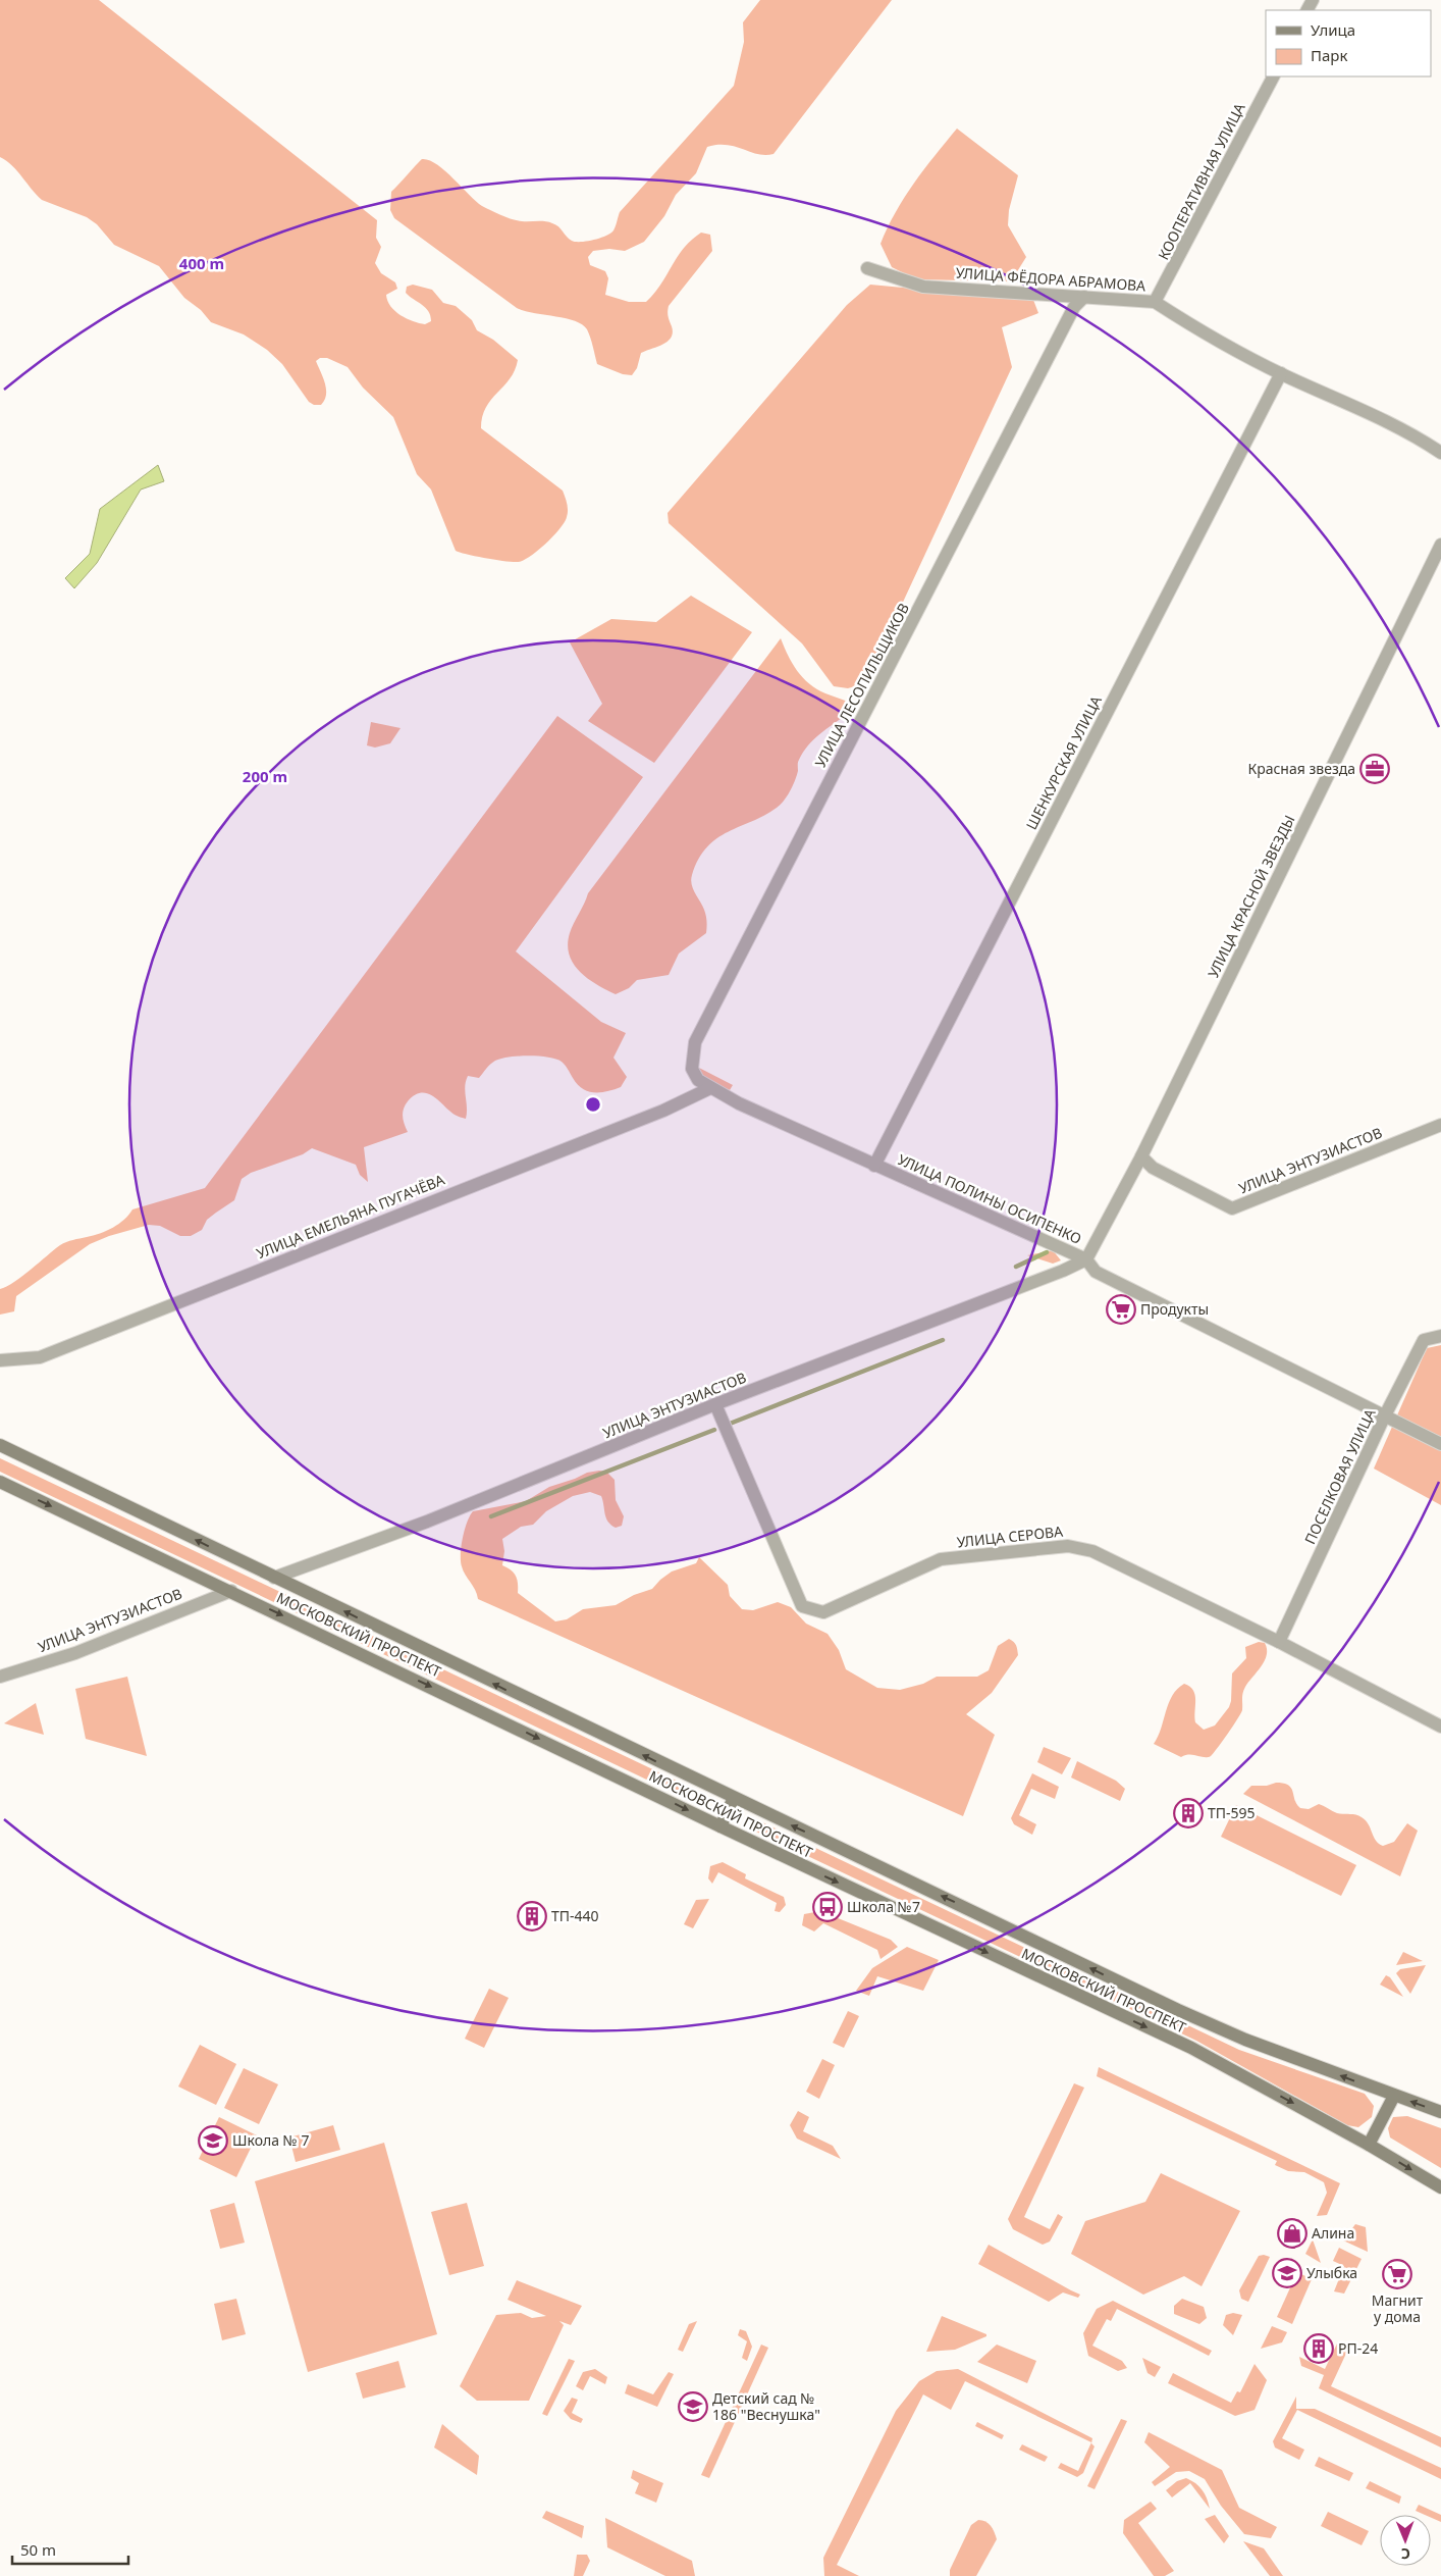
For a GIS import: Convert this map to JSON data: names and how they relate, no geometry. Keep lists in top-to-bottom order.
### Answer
{
  "streets": {
    "main road": ["МОСКОВСКИЙ ПРОСПЕКТ"],
    "street": [
      "КООПЕРАТИВНАЯ УЛИЦА",
      "УЛИЦА ФЁДОРА АБРАМОВА",
      "УЛИЦА ЛЕСОПИЛЬЩИКОВ",
      "ШЕНКУРСКАЯ УЛИЦА",
      "УЛИЦА КРАСНОЙ ЗВЕЗДЫ",
      "УЛИЦА ЭНТУЗИАСТОВ",
      "УЛИЦА ПОЛИНЫ ОСИПЕНКО",
      "УЛИЦА ЕМЕЛЬЯНА ПУГАЧЁВА",
      "ПОСЕЛКОВАЯ УЛИЦА",
      "УЛИЦА СЕРОВА"
    ]
  },
  "crossings": [
    ["КООПЕРАТИВНАЯ УЛИЦА", "УЛИЦА ФЁДОРА АБРАМОВА"],
    ["УЛИЦА ФЁДОРА АБРАМОВА", "УЛИЦА ЛЕСОПИЛЬЩИКОВ"],
    ["УЛИЦА ФЁДОРА АБРАМОВА", "ШЕНКУРСКАЯ УЛИЦА"],
    ["УЛИЦА ЛЕСОПИЛЬЩИКОВ", "УЛИЦА ПОЛИНЫ ОСИПЕНКО"],
    ["УЛИЦА ЛЕСОПИЛЬЩИКОВ", "УЛИЦА ЕМЕЛЬЯНА ПУГАЧЁВА"],
    ["ШЕНКУРСКАЯ УЛИЦА", "УЛИЦА ПОЛИНЫ ОСИПЕНКО"],
    ["УЛИЦА КРАСНОЙ ЗВЕЗДЫ", "УЛИЦА ЭНТУЗИАСТОВ"],
    ["УЛИЦА КРАСНОЙ ЗВЕЗДЫ", "УЛИЦА ПОЛИНЫ ОСИПЕНКО"],
    ["УЛИЦА ЭНТУЗИАСТОВ", "УЛИЦА ПОЛИНЫ ОСИПЕНКО"],
    ["УЛИЦА ЭНТУЗИАСТОВ", "УЛИЦА СЕРОВА"],
    ["УЛИЦА ЭНТУЗИАСТОВ", "МОСКОВСКИЙ ПРОСПЕКТ"],
    ["УЛИЦА ПОЛИНЫ ОСИПЕНКО", "УЛИЦА ЕМЕЛЬЯНА ПУГАЧЁВА"],
    ["УЛИЦА ПОЛИНЫ ОСИПЕНКО", "ПОСЕЛКОВАЯ УЛИЦА"],
    ["ПОСЕЛКОВАЯ УЛИЦА", "УЛИЦА СЕРОВА"]
  ],
  "places": {
    "office": ["Красная звезда"],
    "supermarket": ["Продукты", "Магнит у дома"],
    "building": ["ТП-595", "ТП-440", "РП-24"],
    "bus stop": ["Школа №7"],
    "school or university": ["Школа № 7", "Улыбка", "Детский сад № 186 \"Веснушка\""],
    "shop": ["Алина"]
  },
  "legend": ["Улица", "Парк"],
  "scale_bar": "50 m",
  "north": "bottom",
  "rings": ["400 m", "200 m"]
}
